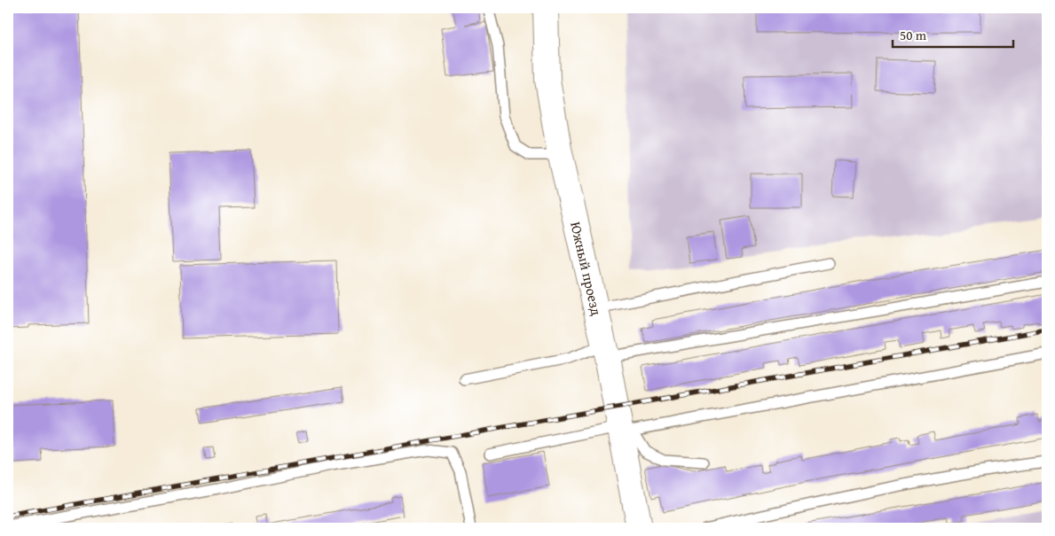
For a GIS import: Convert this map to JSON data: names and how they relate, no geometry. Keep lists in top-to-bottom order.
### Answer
{
  "streets": {
    "street": ["Южный проезд"]
  },
  "scale_bar": "50 m"
}
